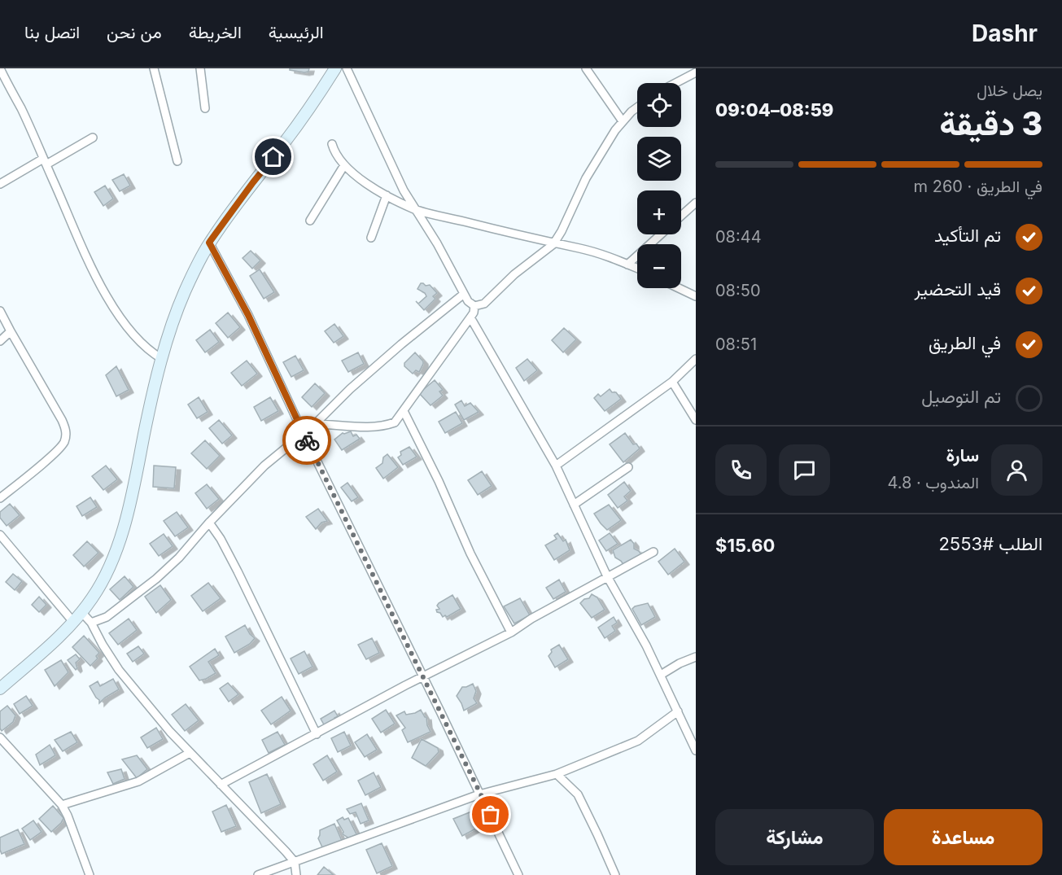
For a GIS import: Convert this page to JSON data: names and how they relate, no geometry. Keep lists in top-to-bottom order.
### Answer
{
  "page": {
    "header": "Dashr",
    "nav": [
      "الرئيسية",
      "الخريطة",
      "من نحن",
      "اتصل بنا"
    ],
    "heading": ["3 دقيقة", "يصل خلال", "08:59–09:04"],
    "panel": [
      "سارة",
      "المندوب · 4.8",
      "الطلب #2553",
      "$15.60"
    ],
    "map_buttons": ["+", "−"],
    "bar": "في الطريق · 260 m",
    "list": [
      ["تم التأكيد", "08:44"],
      ["قيد التحضير", "08:50"],
      ["في الطريق", "08:51"],
      "تم التوصيل"
    ],
    "buttons": ["مساعدة", "مشاركة"]
  }
}
